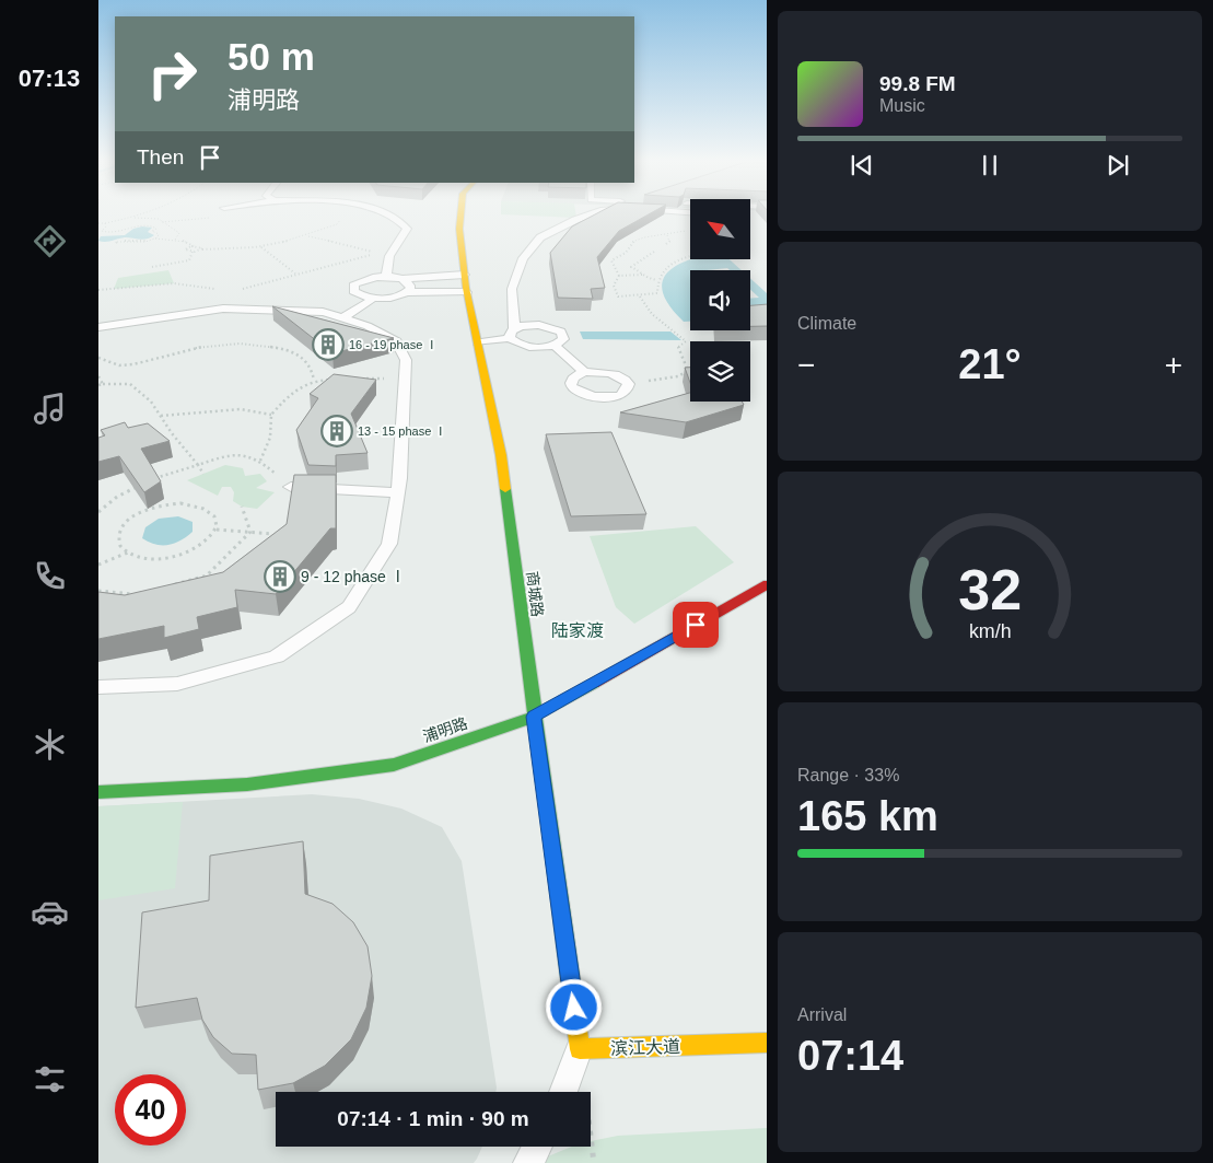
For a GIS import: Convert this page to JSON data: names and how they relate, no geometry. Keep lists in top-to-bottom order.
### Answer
{
  "streets": {
    "street": ["商城路", "浦明路", "滨江大道"]
  },
  "crossings": [
    ["商城路", "浦明路"],
    ["商城路", "滨江大道"]
  ],
  "districts": ["陆家渡"],
  "places": {
    "building": ["16 - 19 phase Ⅰ", "13 - 15 phase Ⅰ", "9 - 12 phase Ⅰ"]
  },
  "north": "top left",
  "page": {
    "tabs": "07:13",
    "turn": ["50 m", "浦明路"],
    "song": ["99.8 FM", "Music"],
    "then": "Then",
    "tile": [
      "Climate",
      ["Range · 33%", "165 km"],
      ["Arrival", "07:14"]
    ],
    "heat": ["−", "21°", "+"],
    "limit": "40",
    "trip": "07:14 · 1 min · 90 m",
    "gauge": ["32", "km/h"]
  }
}
